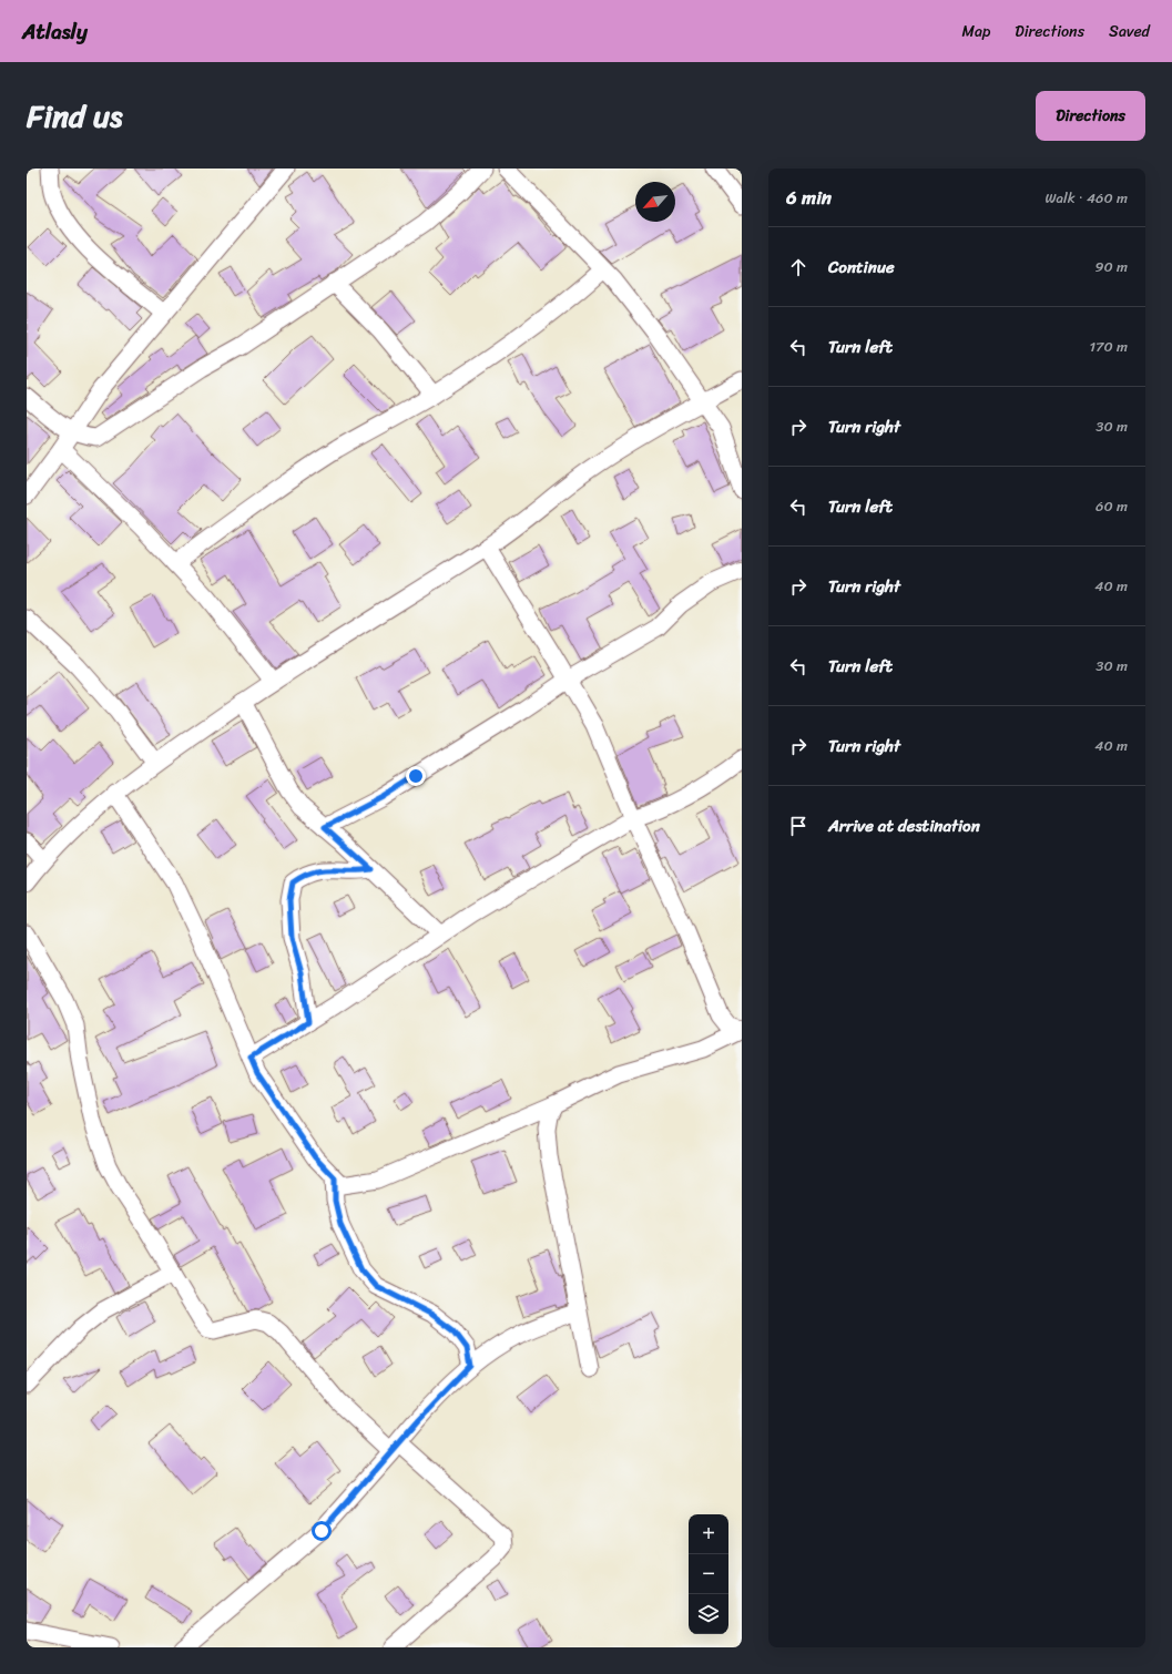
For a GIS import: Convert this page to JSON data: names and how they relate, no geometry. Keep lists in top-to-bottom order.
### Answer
{
  "north": "bottom left",
  "page": {
    "header": "Atlasly",
    "nav": ["Map", "Directions", "Saved"],
    "title": "Find us",
    "buttons": "Directions",
    "heading": ["6 min", "Walk · 460 m"],
    "list": [
      ["Continue", "90 m"],
      ["Turn left", "170 m"],
      ["Turn right", "30 m"],
      ["Turn left", "60 m"],
      ["Turn right", "40 m"],
      ["Turn left", "30 m"],
      ["Turn right", "40 m"],
      "Arrive at destination"
    ],
    "map_buttons": ["+", "−"]
  }
}
